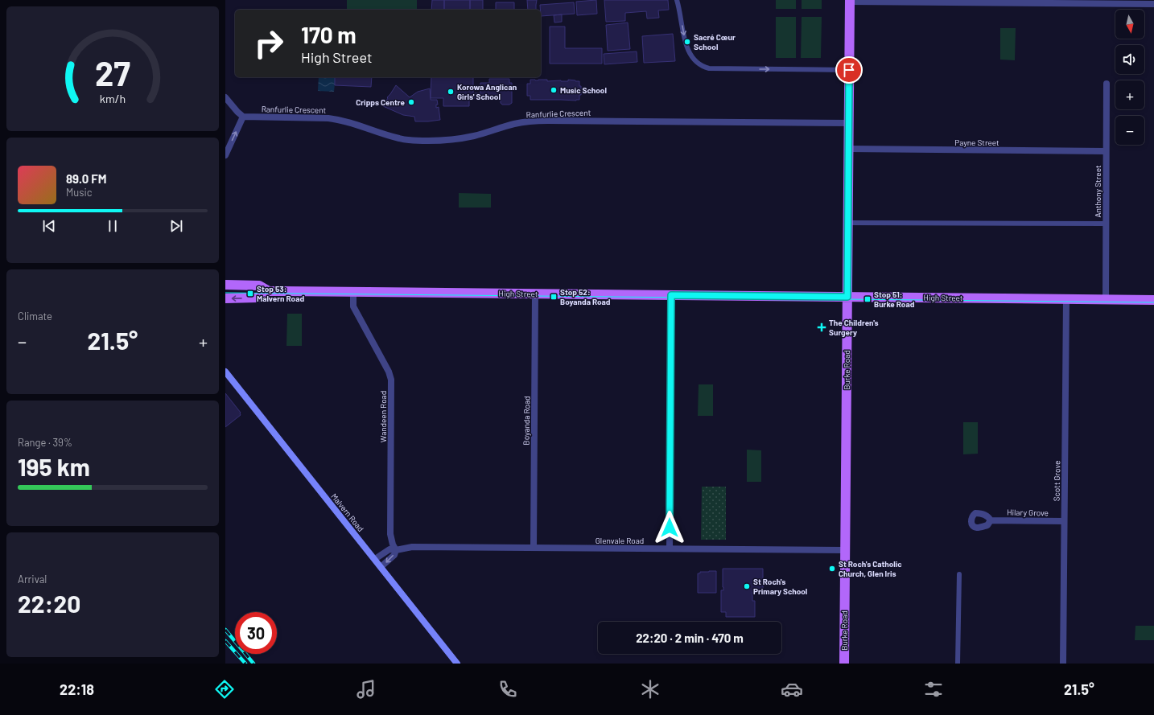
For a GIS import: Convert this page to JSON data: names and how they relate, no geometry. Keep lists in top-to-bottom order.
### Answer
{
  "streets": {
    "main road": ["High Street", "Burke Road", "Malvern Road"],
    "street": [
      "Ranfurlie Crescent",
      "Payne Street",
      "Anthony Street",
      "Wandeen Road",
      "Boyanda Road",
      "Scott Grove",
      "Hilary Grove",
      "Glenvale Road"
    ]
  },
  "crossings": [
    ["Ranfurlie Crescent", "Burke Road"],
    ["Payne Street", "Anthony Street"],
    ["Payne Street", "Burke Road"],
    ["Anthony Street", "High Street"],
    ["High Street", "Burke Road"],
    ["High Street", "Wandeen Road"],
    ["High Street", "Boyanda Road"],
    ["High Street", "Scott Grove"],
    ["Burke Road", "Glenvale Road"],
    ["Wandeen Road", "Glenvale Road"],
    ["Boyanda Road", "Glenvale Road"],
    ["Scott Grove", "Hilary Grove"],
    ["Malvern Road", "Glenvale Road"]
  ],
  "places": {
    "other": [
      "Sacré Cœur School",
      "Music School",
      "Korowa Anglican Girls' School",
      "Cripps Centre",
      "St Roch's Catholic Church, Glen Iris",
      "St Roch's Primary School"
    ],
    "transit": ["Stop 53: Malvern Road", "Stop 52: Boyanda Road", "Stop 51: Burke Road"],
    "health": ["The Children's Surgery"]
  },
  "north": "bottom",
  "page": {
    "map_buttons": ["+", "−"],
    "turn": ["170 m", "High Street"],
    "song": ["89.0 FM", "Music"],
    "tile": [
      "Climate",
      ["Range · 39%", "195 km"],
      ["Arrival", "22:20"]
    ],
    "heat": ["−", "21.5°", "+"],
    "limit": "30",
    "trip": "22:20 · 2 min · 470 m",
    "tabs": ["22:18", "21.5°"],
    "gauge": ["27", "km/h"]
  }
}
